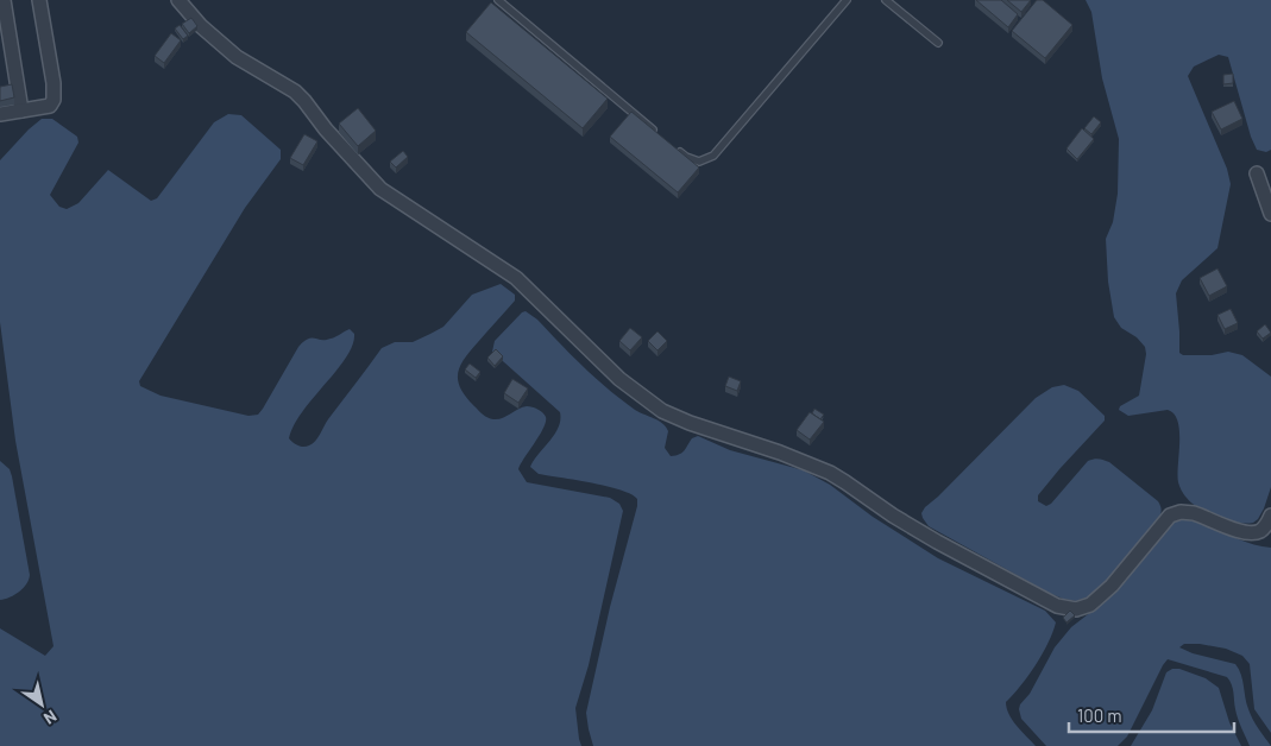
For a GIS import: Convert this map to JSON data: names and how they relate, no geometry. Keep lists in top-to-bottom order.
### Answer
{
  "scale_bar": "100 m",
  "north": "bottom right"
}
